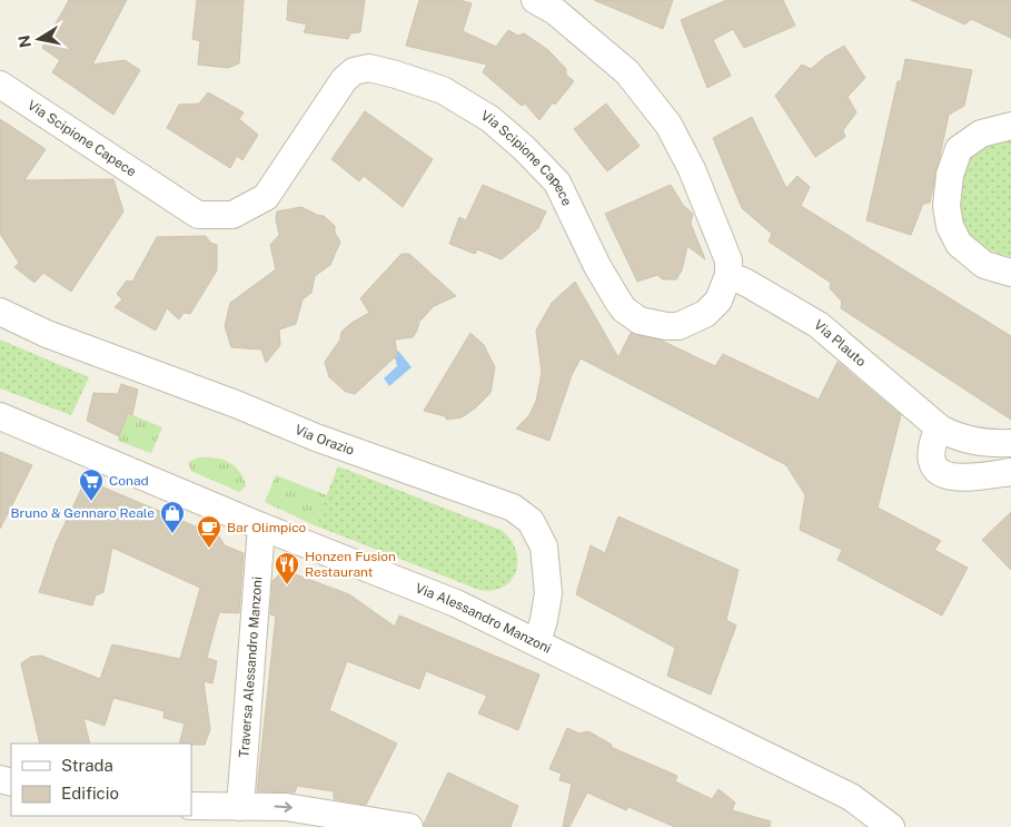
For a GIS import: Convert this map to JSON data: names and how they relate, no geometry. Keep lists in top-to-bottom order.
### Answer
{
  "streets": {
    "street": [
      "Via Scipione Capece",
      "Via Plauto",
      "Via Orazio",
      "Via Alessandro Manzoni",
      "Traversa Alessandro Manzoni"
    ]
  },
  "crossings": [
    ["Via Scipione Capece", "Via Plauto"],
    ["Via Orazio", "Via Alessandro Manzoni"],
    ["Via Alessandro Manzoni", "Traversa Alessandro Manzoni"]
  ],
  "places": {
    "supermarket": ["Conad"],
    "shop": ["Bruno & Gennaro Reale"],
    "cafe": ["Bar Olimpico"],
    "restaurant": ["Honzen Fusion Restaurant"]
  },
  "legend": ["Strada", "Edificio"],
  "north": "left"
}
